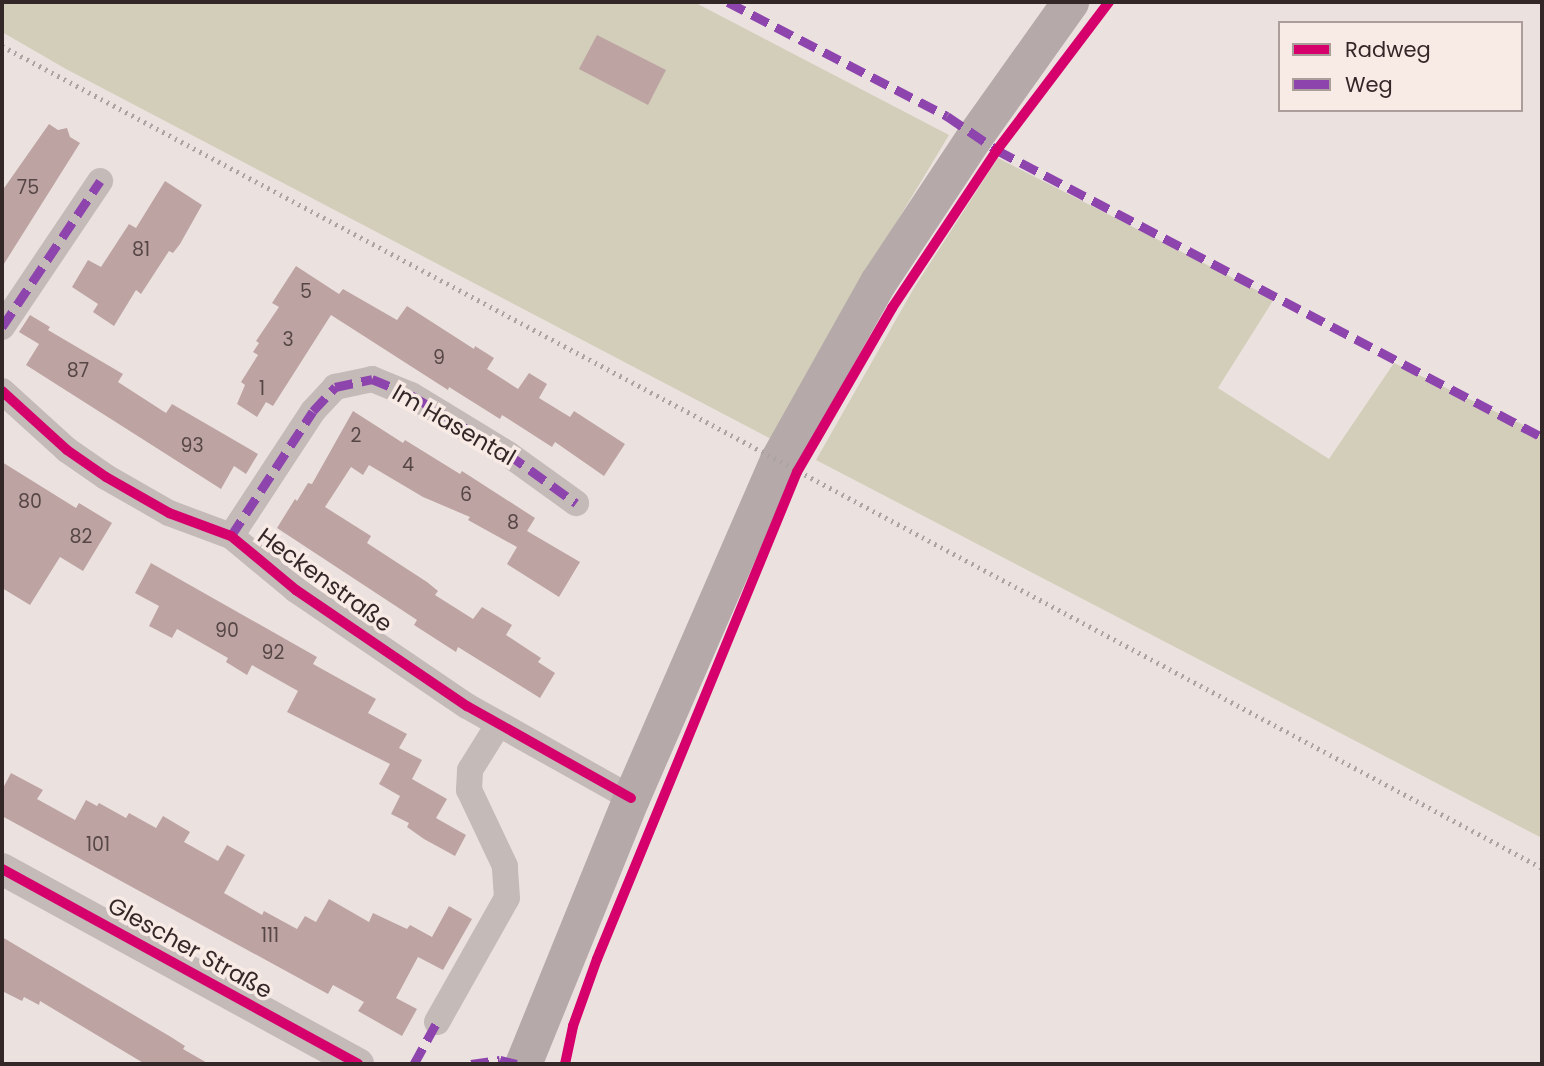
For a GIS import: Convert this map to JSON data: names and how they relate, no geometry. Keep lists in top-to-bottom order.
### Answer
{
  "streets": {
    "street": ["Im Hasental", "Heckenstraße", "Glescher Straße"]
  },
  "crossings": [
    ["Im Hasental", "Heckenstraße"]
  ],
  "house_numbers": [
    "75",
    "81",
    "5",
    "3",
    "9",
    "87",
    "1",
    "2",
    "93",
    "4",
    "6",
    "80",
    "8",
    "82",
    "90",
    "92",
    "101",
    "111"
  ],
  "legend": ["Radweg", "Weg"]
}
